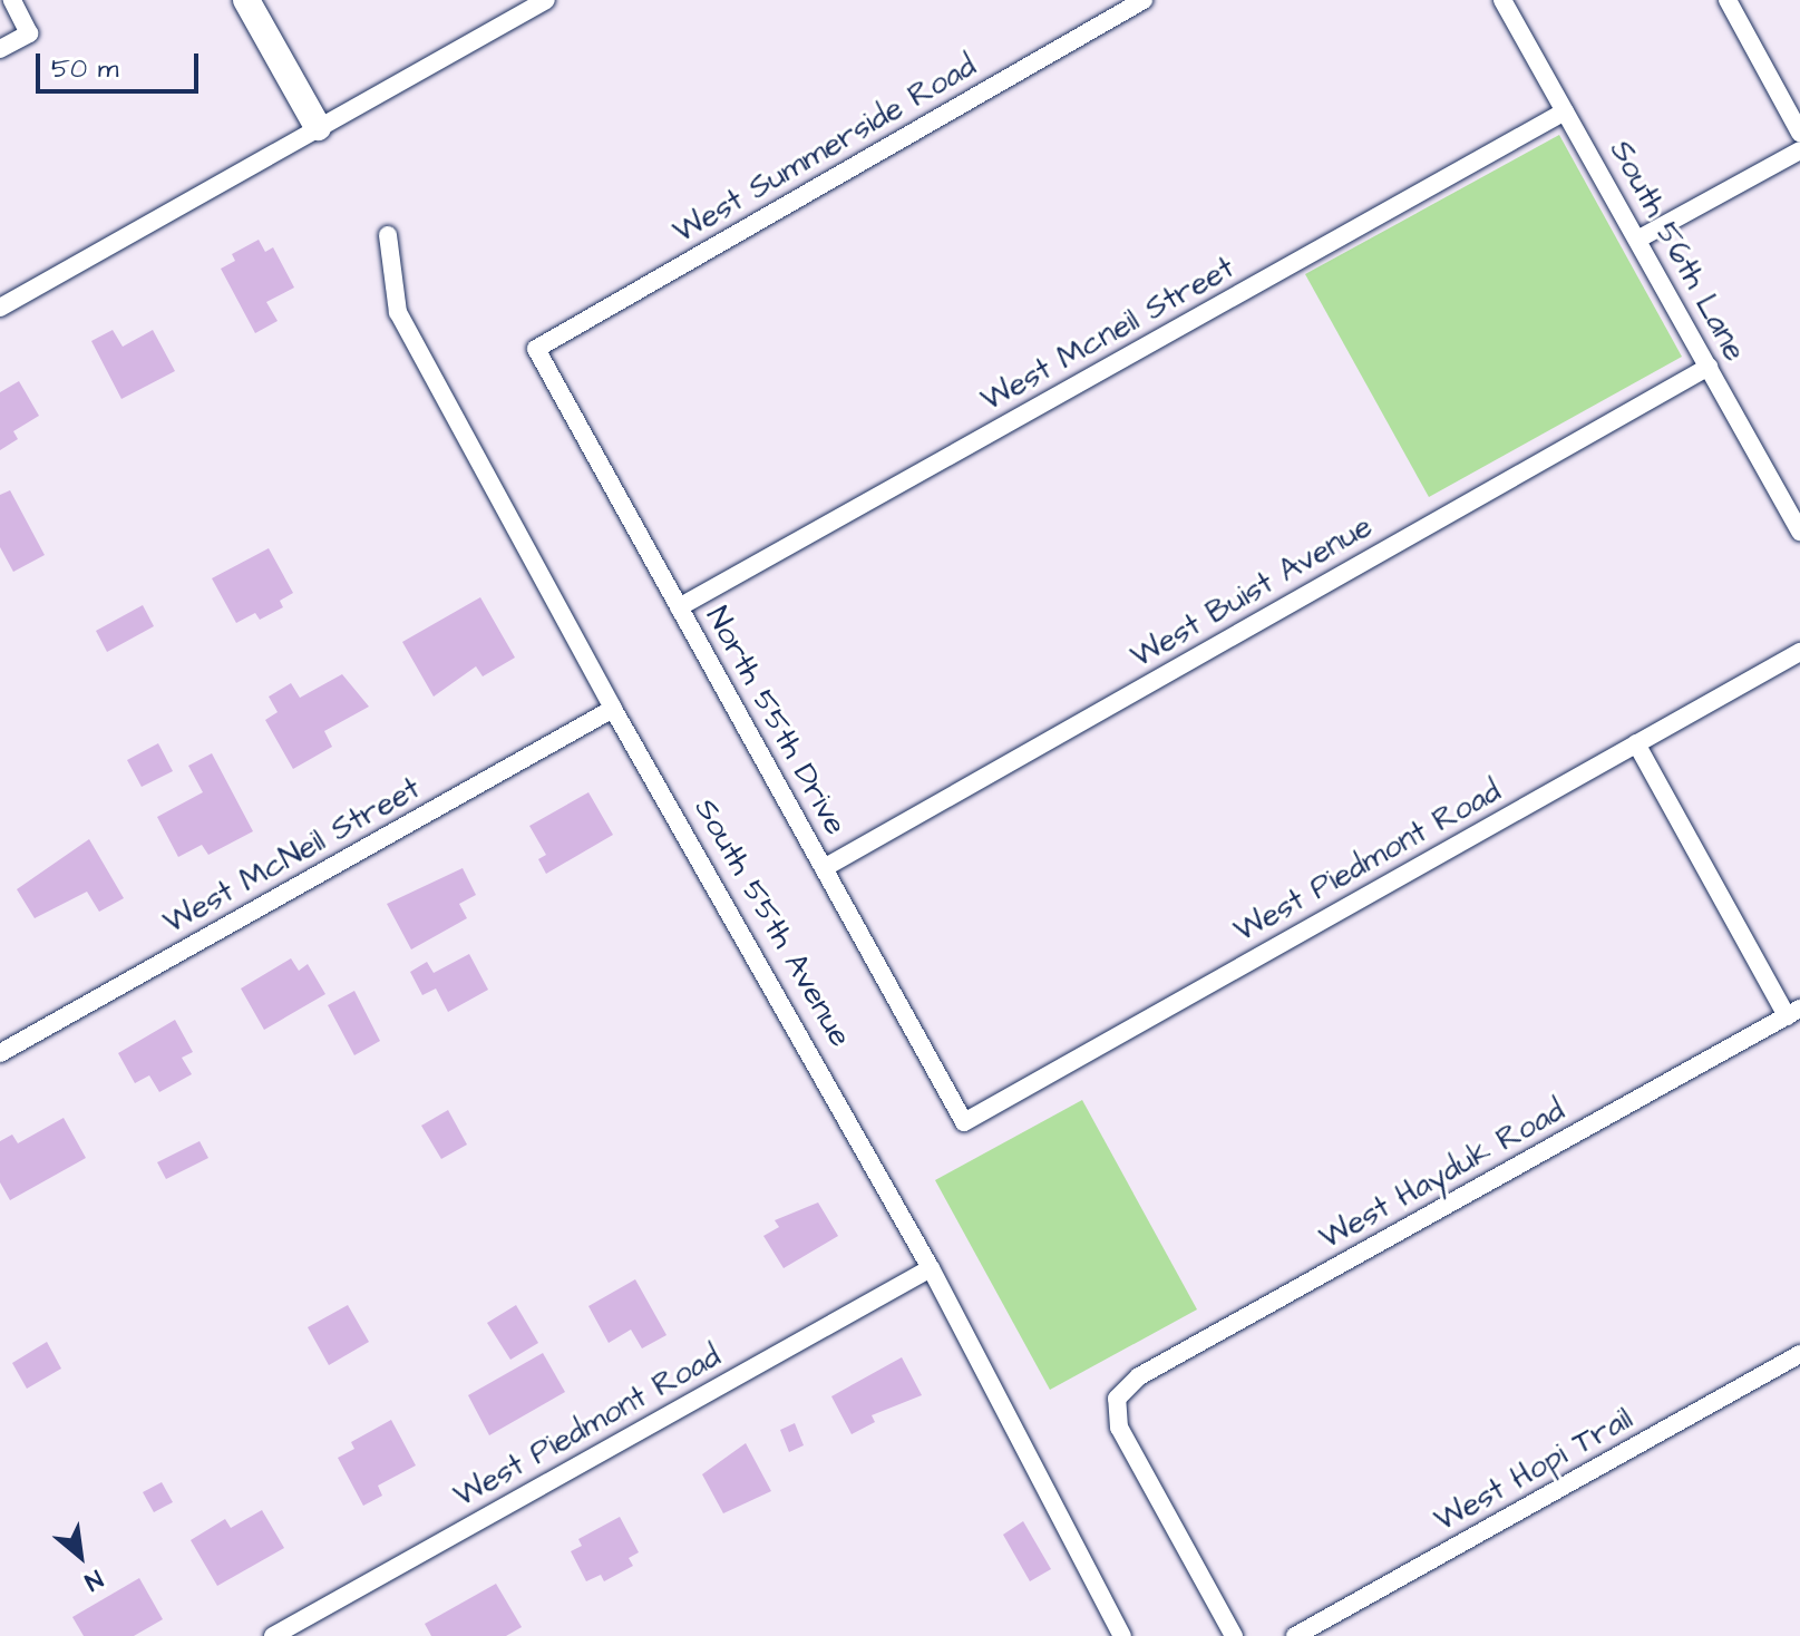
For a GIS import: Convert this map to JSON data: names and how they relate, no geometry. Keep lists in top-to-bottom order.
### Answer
{
  "streets": {
    "street": [
      "West Summerside Road",
      "South 56th Lane",
      "West Mcneil Street",
      "West Buist Avenue",
      "North 55th Drive",
      "West McNeil Street",
      "West Piedmont Road",
      "South 55th Avenue",
      "West Hayduk Road",
      "West Hopi Trail"
    ]
  },
  "crossings": [
    ["West Summerside Road", "North 55th Drive"],
    ["South 56th Lane", "West Mcneil Street"],
    ["South 56th Lane", "West Buist Avenue"],
    ["West Mcneil Street", "North 55th Drive"],
    ["West Buist Avenue", "North 55th Drive"],
    ["North 55th Drive", "West Piedmont Road"],
    ["West McNeil Street", "South 55th Avenue"],
    ["West Piedmont Road", "South 55th Avenue"]
  ],
  "scale_bar": "50 m",
  "north": "bottom right"
}
